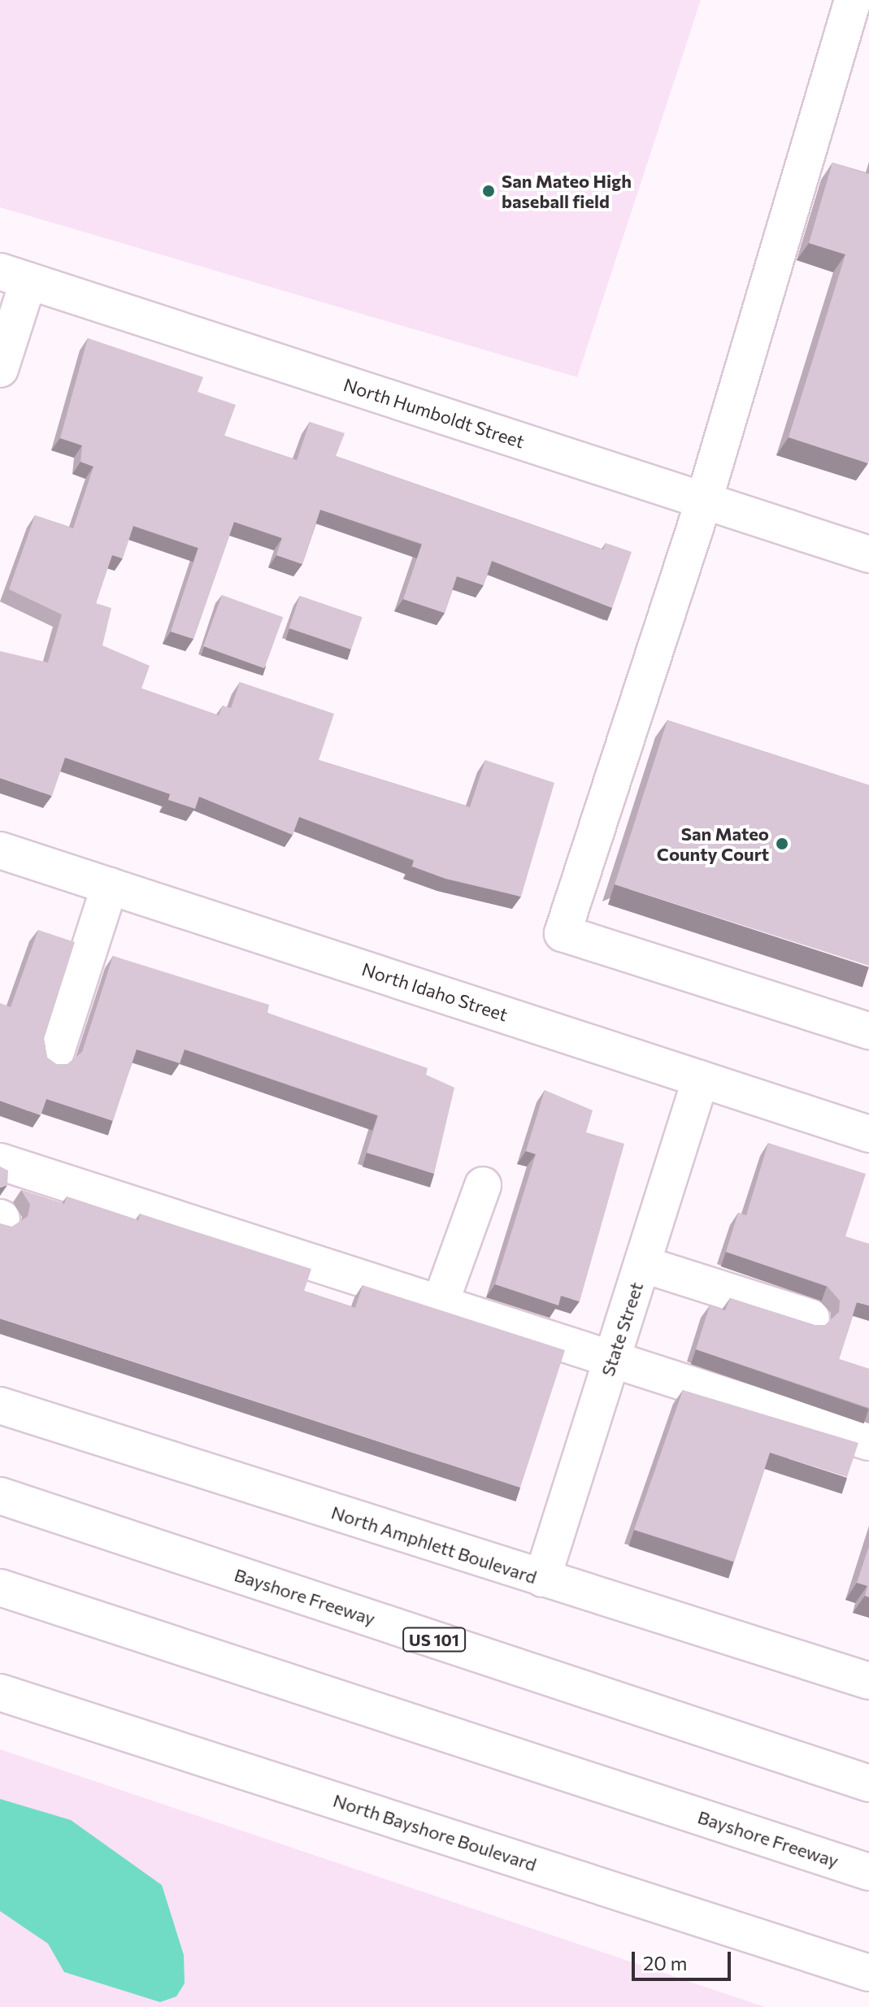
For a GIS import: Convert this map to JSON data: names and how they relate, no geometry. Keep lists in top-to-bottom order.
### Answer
{
  "streets": {
    "main road": [
      "North Humboldt Street",
      "North Idaho Street",
      "State Street",
      "North Amphlett Boulevard",
      "Bayshore Freeway",
      "US 101",
      "North Bayshore Boulevard"
    ]
  },
  "crossings": [
    ["North Idaho Street", "State Street"],
    ["State Street", "North Amphlett Boulevard"]
  ],
  "places": ["San Mateo High baseball field", "San Mateo County Court"],
  "scale_bar": "20 m"
}
